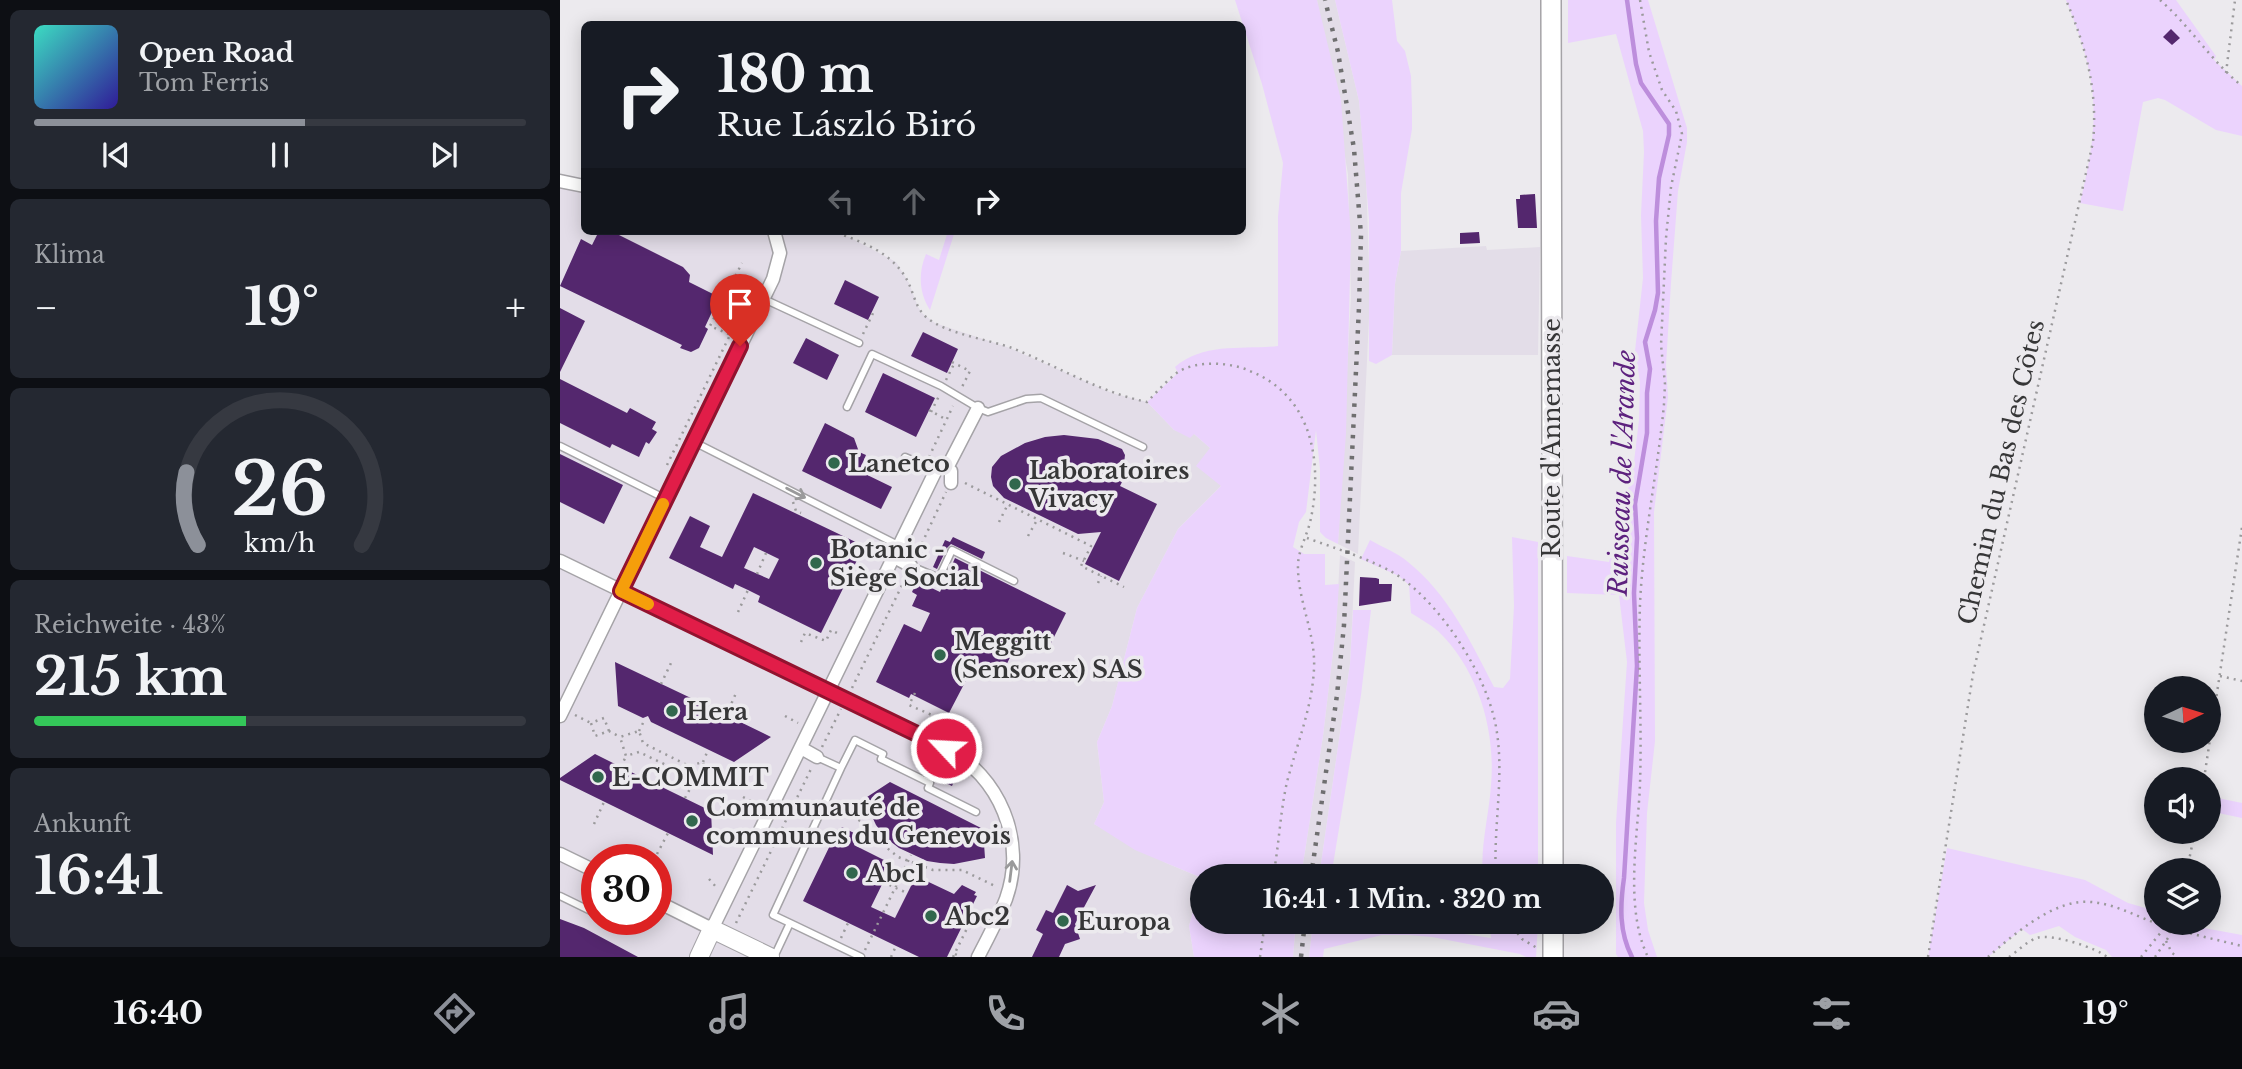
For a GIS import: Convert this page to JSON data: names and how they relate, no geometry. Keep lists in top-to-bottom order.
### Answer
{
  "streets": {
    "main road": ["Route d'Annemasse"],
    "path": ["Chemin du Bas des Côtes"]
  },
  "water": ["Ruisseau de l'Arande"],
  "places": [
    "Lanetco",
    "Laboratoires Vivacy",
    "Botanic - Siège Social",
    "Meggitt (Sensorex) SAS",
    "Hera",
    "E-COMMIT",
    "Communauté de communes du Genevois",
    "Abc1",
    "Abc2",
    "Europa"
  ],
  "north": "right",
  "page": {
    "turn": ["180 m", "Rue László Biró"],
    "song": ["Open Road", "Tom Ferris"],
    "tile": [
      "Klima",
      ["Reichweite · 43%", "215 km"],
      ["Ankunft", "16:41"]
    ],
    "heat": ["−", "19°", "+"],
    "limit": "30",
    "trip": "16:41 · 1 Min. · 320 m",
    "tabs": ["16:40", "19°"],
    "gauge": ["26", "km/h"]
  }
}
